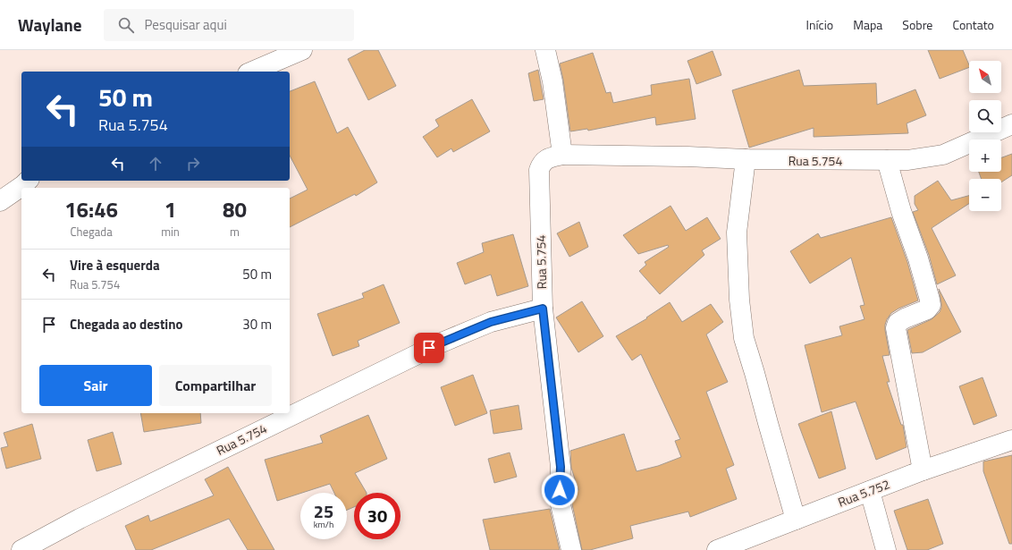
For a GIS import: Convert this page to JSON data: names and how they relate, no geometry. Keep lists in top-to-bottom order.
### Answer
{
  "streets": {
    "street": ["Rua 5.754", "Rua 5.752"]
  },
  "north": "top left",
  "page": {
    "header": "Waylane",
    "search": "Pesquisar aqui",
    "nav": [
      "Início",
      "Mapa",
      "Sobre",
      "Contato"
    ],
    "map_buttons": ["+", "−"],
    "turn": ["50 m", "Rua 5.754"],
    "eta": [
      "16:46",
      "Chegada",
      "1",
      "min",
      "80",
      "m"
    ],
    "list": [
      {
        "name": "Vire à esquerda",
        "note": "Rua 5.754",
        "value": "50 m"
      },
      {
        "name": "Chegada ao destino",
        "value": "30 m"
      }
    ],
    "buttons": ["Sair", "Compartilhar"],
    "speed": "25 km/h",
    "limit": "30"
  }
}
